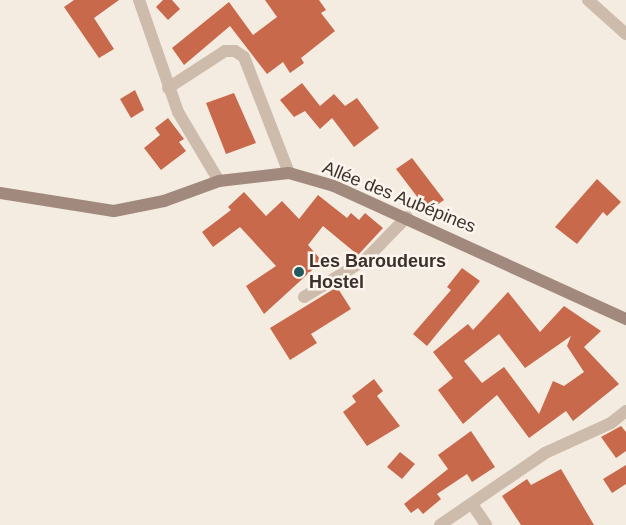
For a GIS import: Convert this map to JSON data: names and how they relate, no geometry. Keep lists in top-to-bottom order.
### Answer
{
  "streets": {
    "street": ["Allée des Aubépines"]
  },
  "places": ["Les Baroudeurs Hostel"]
}
